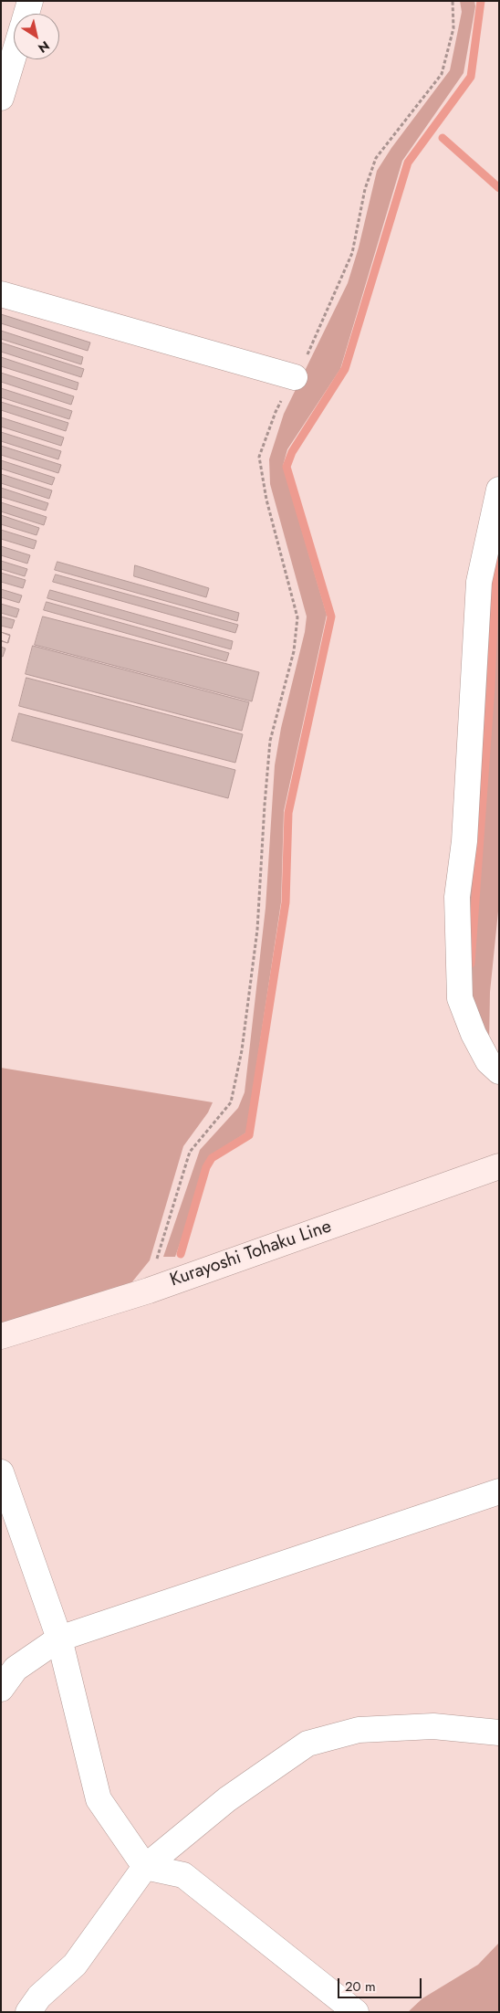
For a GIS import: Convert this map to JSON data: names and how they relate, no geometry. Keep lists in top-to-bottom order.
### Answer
{
  "streets": {
    "main road": ["Kurayoshi Tohaku Line"]
  },
  "scale_bar": "20 m",
  "north": "bottom right"
}
